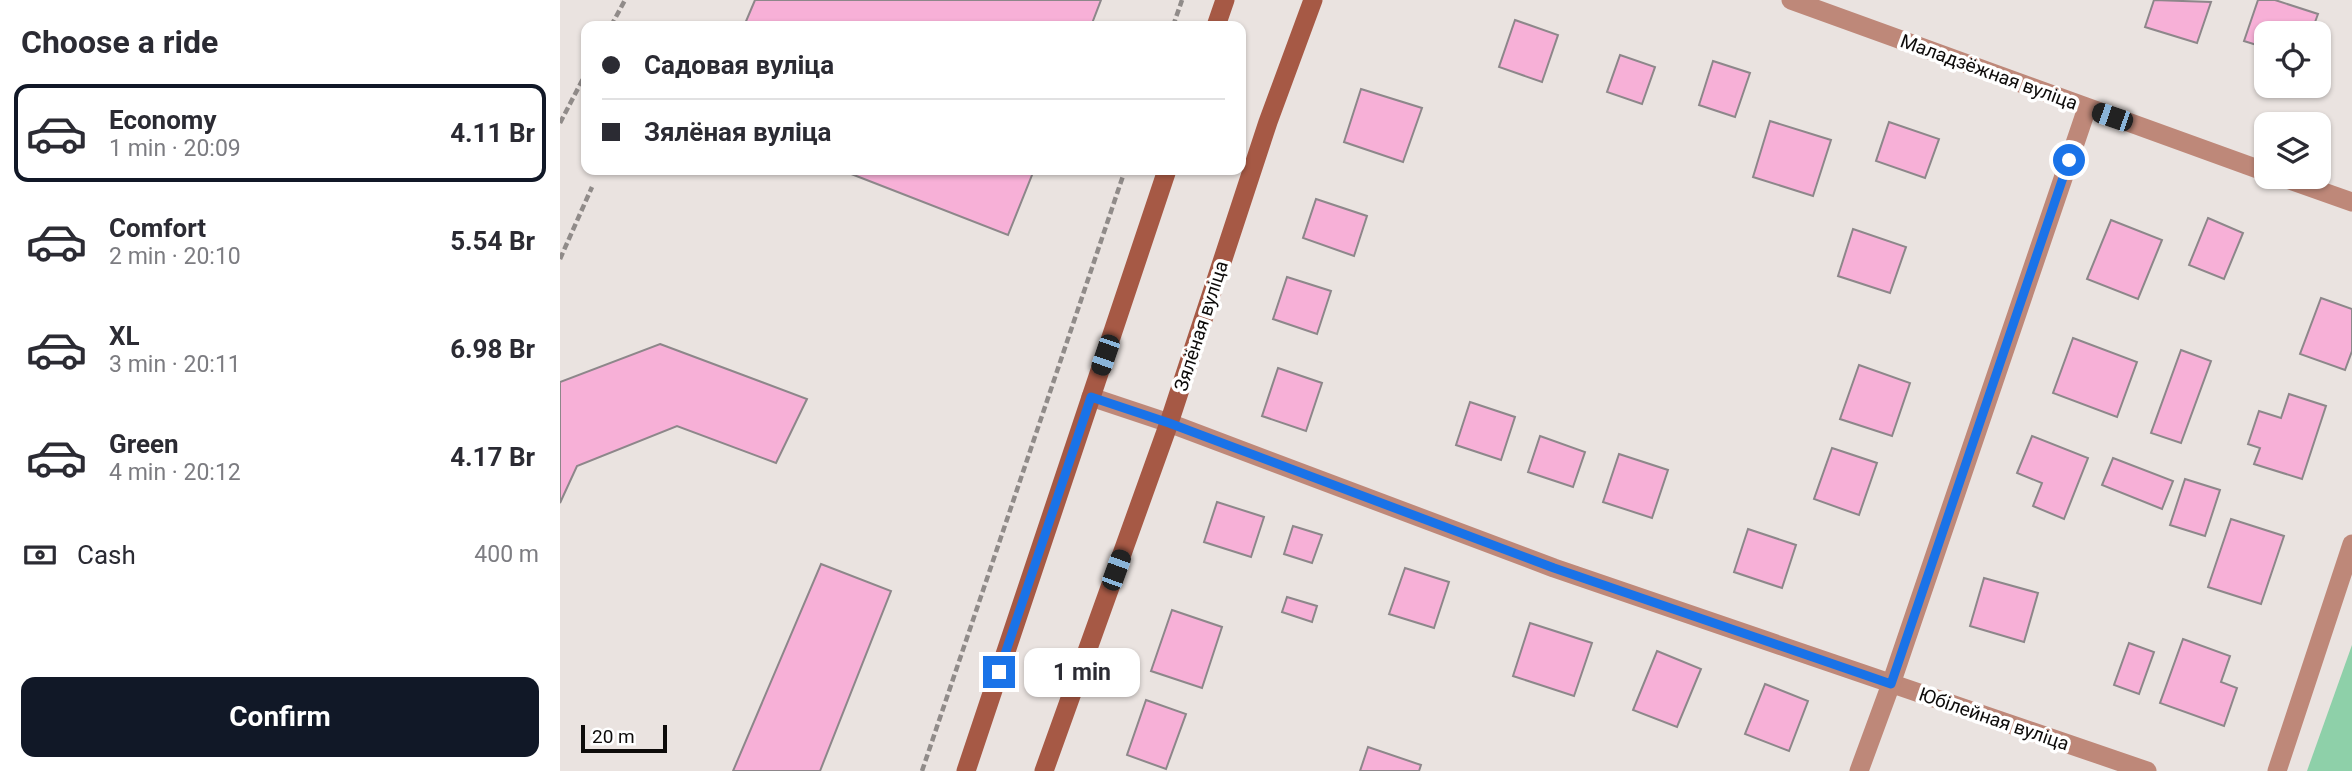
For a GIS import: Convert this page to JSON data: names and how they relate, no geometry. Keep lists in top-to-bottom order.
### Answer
{
  "streets": {
    "main road": ["Зялёная вуліца"],
    "street": ["Маладзёжная вуліца", "Юбілейная вуліца"]
  },
  "crossings": [
    ["Зялёная вуліца", "Юбілейная вуліца"]
  ],
  "scale_bar": "20 m",
  "page": {
    "heading": "Choose a ride",
    "banner": ["Садовая вуліца", "Зялёная вуліца"],
    "list": [
      {
        "name": "Economy",
        "note": "1 min · 20:09",
        "value": "4.11 Br"
      },
      {
        "name": "Comfort",
        "note": "2 min · 20:10",
        "value": "5.54 Br"
      },
      {
        "name": "XL",
        "note": "3 min · 20:11",
        "value": "6.98 Br"
      },
      {
        "name": "Green",
        "note": "4 min · 20:12",
        "value": "4.17 Br"
      }
    ],
    "pay": ["Cash", "400 m"],
    "bubble": "1 min",
    "buttons": "Confirm",
    "scale": "20 m"
  }
}
